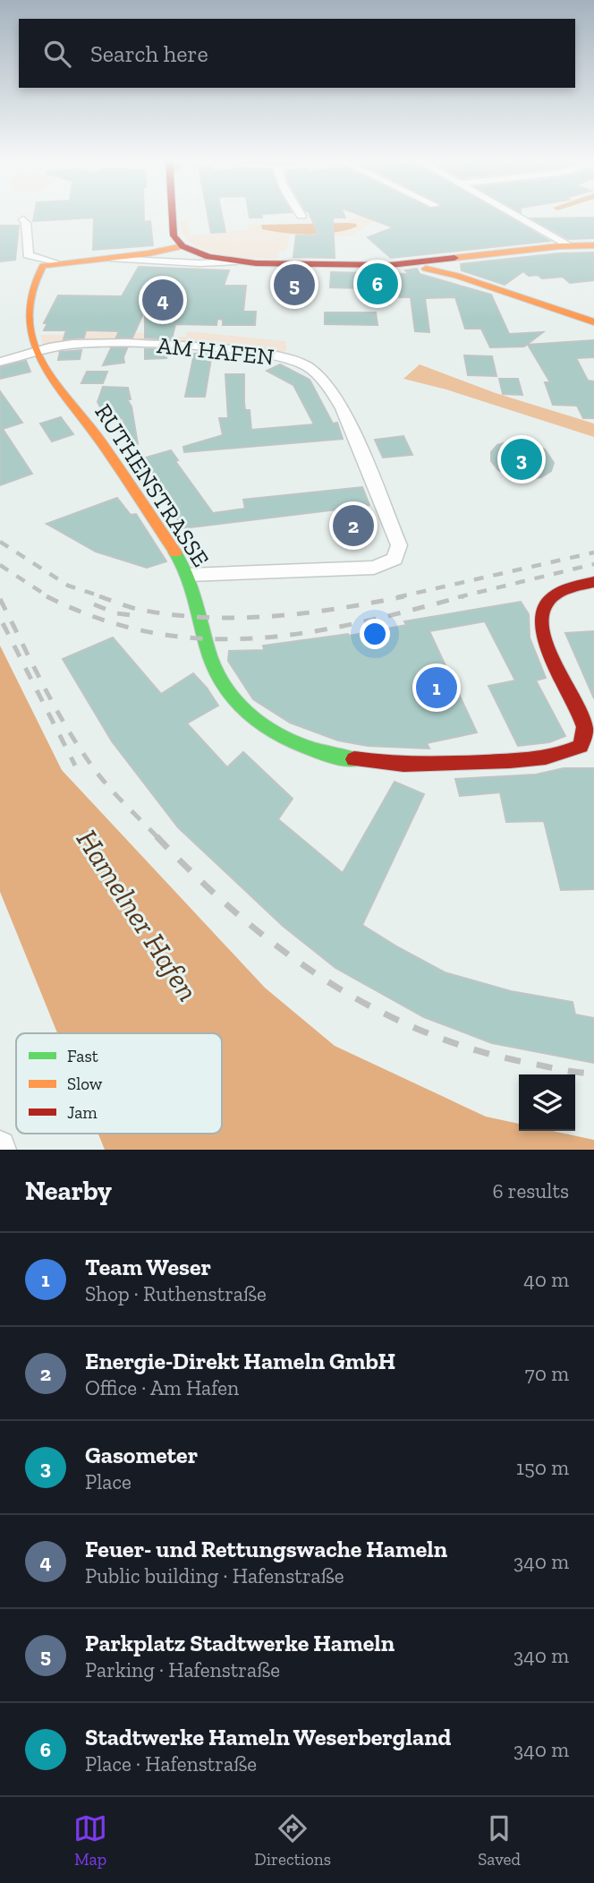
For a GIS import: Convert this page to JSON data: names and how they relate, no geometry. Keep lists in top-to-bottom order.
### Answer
{
  "streets": {
    "street": ["AM HAFEN", "RUTHENSTRASSE"]
  },
  "crossings": [
    ["AM HAFEN", "RUTHENSTRASSE"]
  ],
  "water": ["Hamelner Hafen"],
  "legend": ["Fast", "Slow", "Jam"],
  "page": {
    "search": "Search here",
    "pins": [
      "6",
      "5",
      "4",
      "3",
      "2",
      "1"
    ],
    "heading": ["Nearby", "6 results"],
    "list": [
      {
        "mark": "1",
        "name": "Team Weser",
        "note": "Shop · Ruthenstraße",
        "value": "40 m"
      },
      {
        "mark": "2",
        "name": "Energie-Direkt Hameln GmbH",
        "note": "Office · Am Hafen",
        "value": "70 m"
      },
      {
        "mark": "3",
        "name": "Gasometer",
        "note": "Place",
        "value": "150 m"
      },
      {
        "mark": "4",
        "name": "Feuer- und Rettungswache Hameln",
        "note": "Public building · Hafenstraße",
        "value": "340 m"
      },
      {
        "mark": "5",
        "name": "Parkplatz Stadtwerke Hameln",
        "note": "Parking · Hafenstraße",
        "value": "340 m"
      },
      {
        "mark": "6",
        "name": "Stadtwerke Hameln Weserbergland",
        "note": "Place · Hafenstraße",
        "value": "340 m"
      }
    ],
    "nav": ["Map", "Directions", "Saved"]
  }
}
